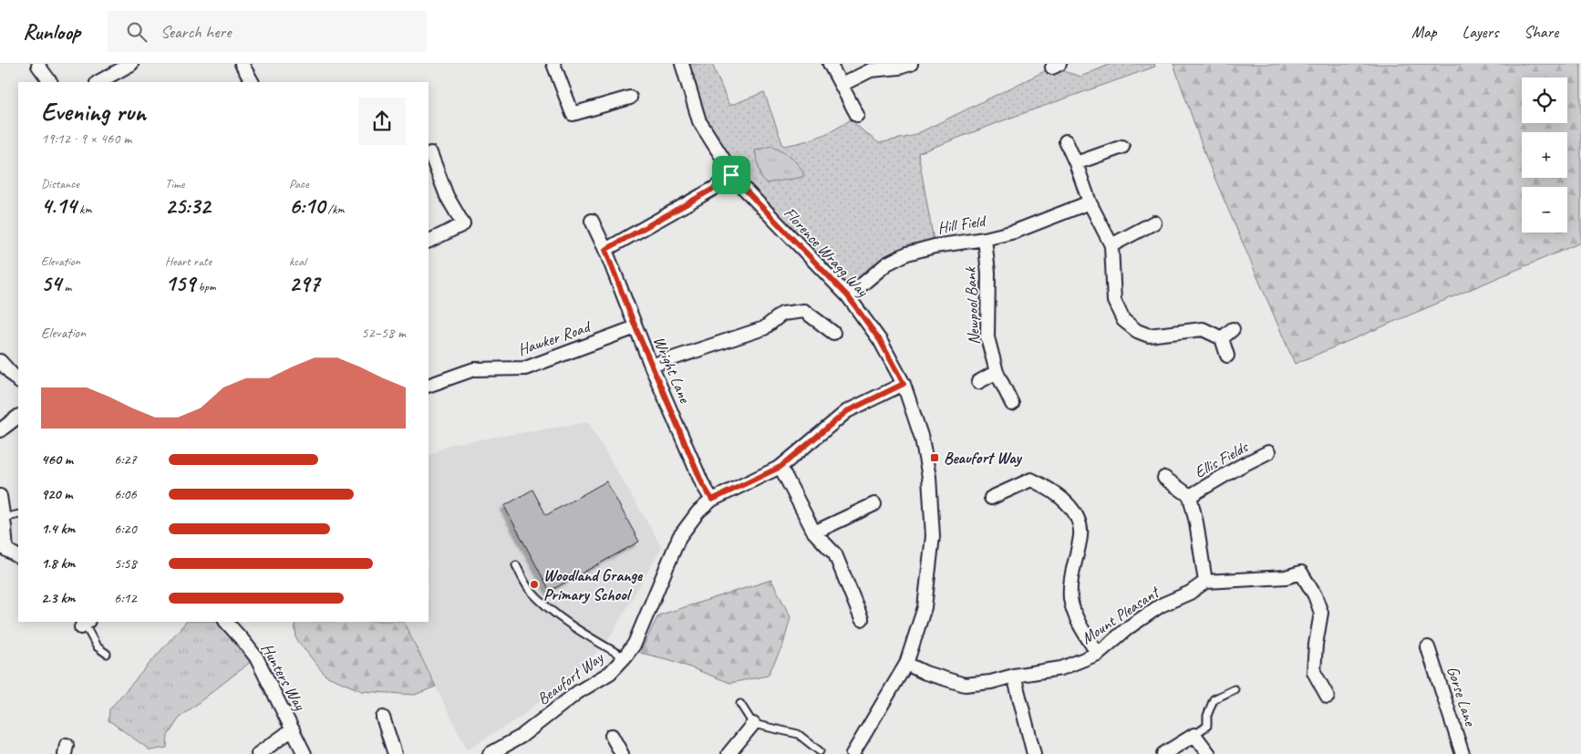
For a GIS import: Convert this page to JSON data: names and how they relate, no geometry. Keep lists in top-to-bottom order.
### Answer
{
  "streets": {
    "street": [
      "Hill Field",
      "Florence Wragg Way",
      "Newpool Bank",
      "Hawker Road",
      "Wright Lane",
      "Ellis Fields",
      "Mount Pleasant",
      "Hunters Way",
      "Beaufort Way",
      "Gorse Lane"
    ]
  },
  "crossings": [
    ["Hill Field", "Florence Wragg Way"],
    ["Hill Field", "Newpool Bank"],
    ["Florence Wragg Way", "Mount Pleasant"],
    ["Florence Wragg Way", "Beaufort Way"],
    ["Hawker Road", "Wright Lane"],
    ["Wright Lane", "Beaufort Way"],
    ["Ellis Fields", "Mount Pleasant"]
  ],
  "places": {
    "transit": ["Beaufort Way"],
    "other": ["Woodland Grange Primary School"]
  },
  "page": {
    "header": "Runloop",
    "search": "Search here",
    "nav": ["Map", "Layers", "Share"],
    "map_buttons": ["+", "−"],
    "heading": ["Evening run", "19:12 · 9 × 460 m"],
    "stats": [
      ["Distance", "4.14 km"],
      ["Time", "25:32"],
      ["Pace", "6:10 /km"],
      ["Elevation", "54 m"],
      ["Heart rate", "159 bpm"],
      ["kcal", "297"]
    ],
    "chart": ["Elevation", "52–58 m"],
    "list": [
      {
        "name": "460 m",
        "note": "6:27"
      },
      {
        "name": "920 m",
        "note": "6:06"
      },
      {
        "name": "1.4 km",
        "note": "6:20"
      },
      {
        "name": "1.8 km",
        "note": "5:58"
      },
      {
        "name": "2.3 km",
        "note": "6:12"
      }
    ]
  }
}
